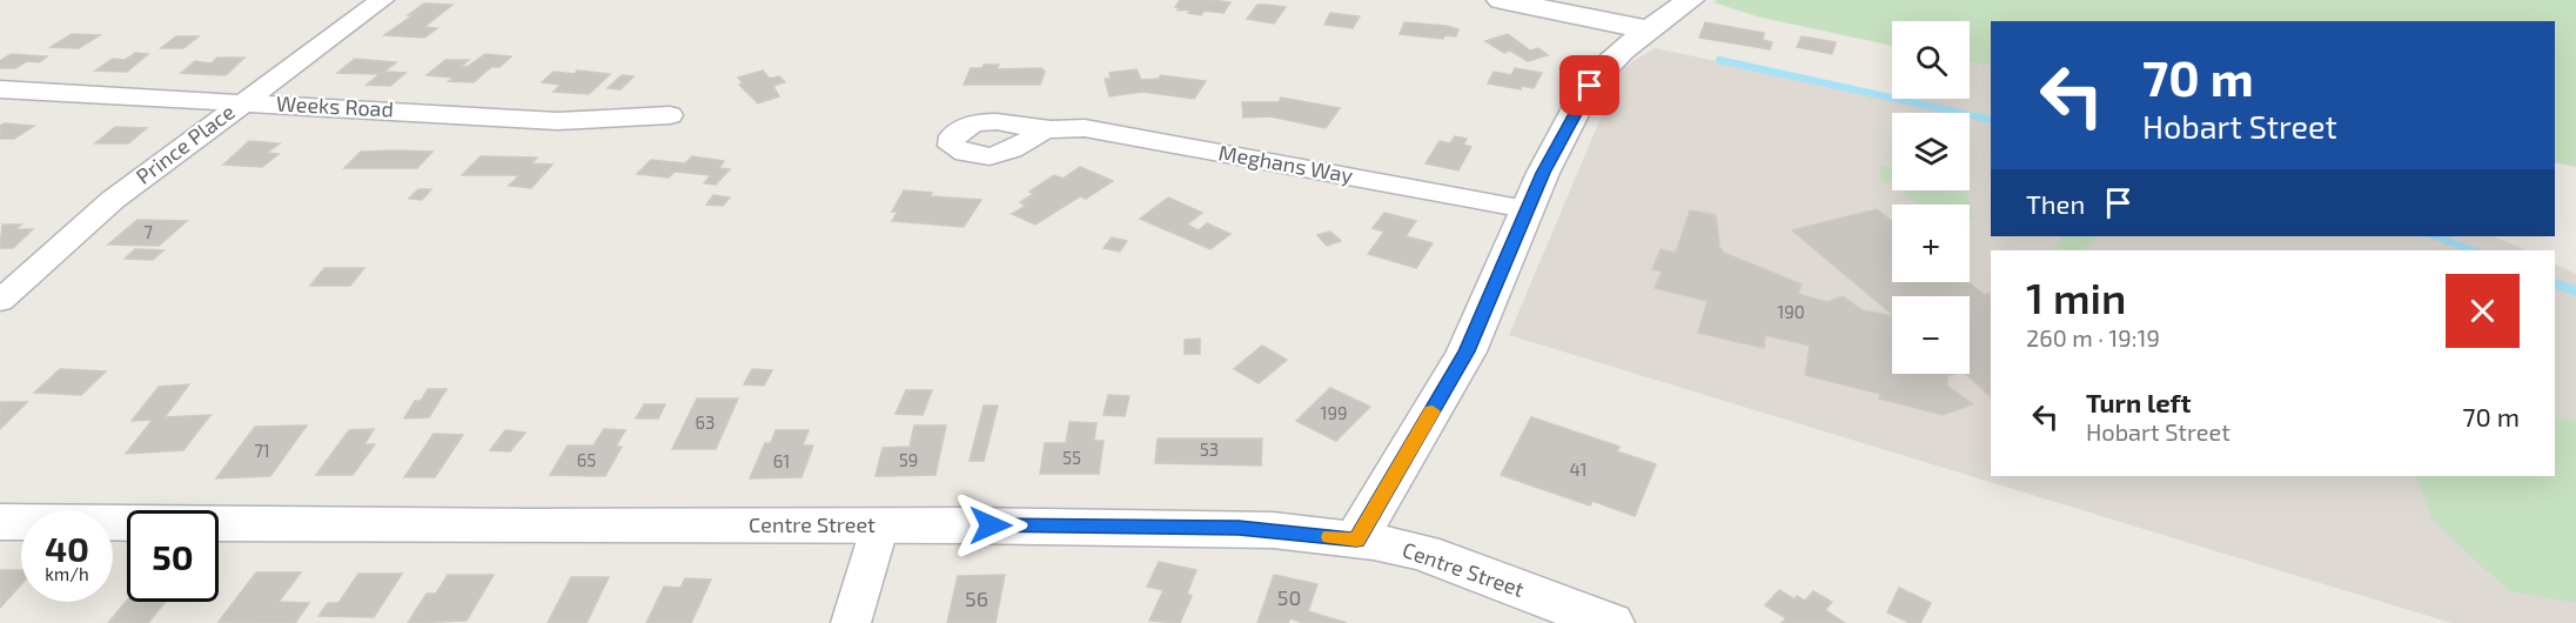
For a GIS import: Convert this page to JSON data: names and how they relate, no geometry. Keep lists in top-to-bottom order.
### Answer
{
  "streets": {
    "main road": ["Centre Street"],
    "street": ["Weeks Road", "Prince Place", "Meghans Way"]
  },
  "crossings": [
    ["Weeks Road", "Prince Place"]
  ],
  "house_numbers": [
    "7",
    "190",
    "199",
    "63",
    "53",
    "71",
    "55",
    "65",
    "59",
    "61",
    "41",
    "50",
    "56"
  ],
  "page": {
    "map_buttons": ["+", "−"],
    "turn": ["70 m", "Hobart Street"],
    "then": "Then",
    "heading": ["1 min", "260 m · 19:19"],
    "list": [
      {
        "name": "Turn left",
        "note": "Hobart Street",
        "value": "70 m"
      }
    ],
    "speed": "40 km/h",
    "limit": "50"
  }
}
